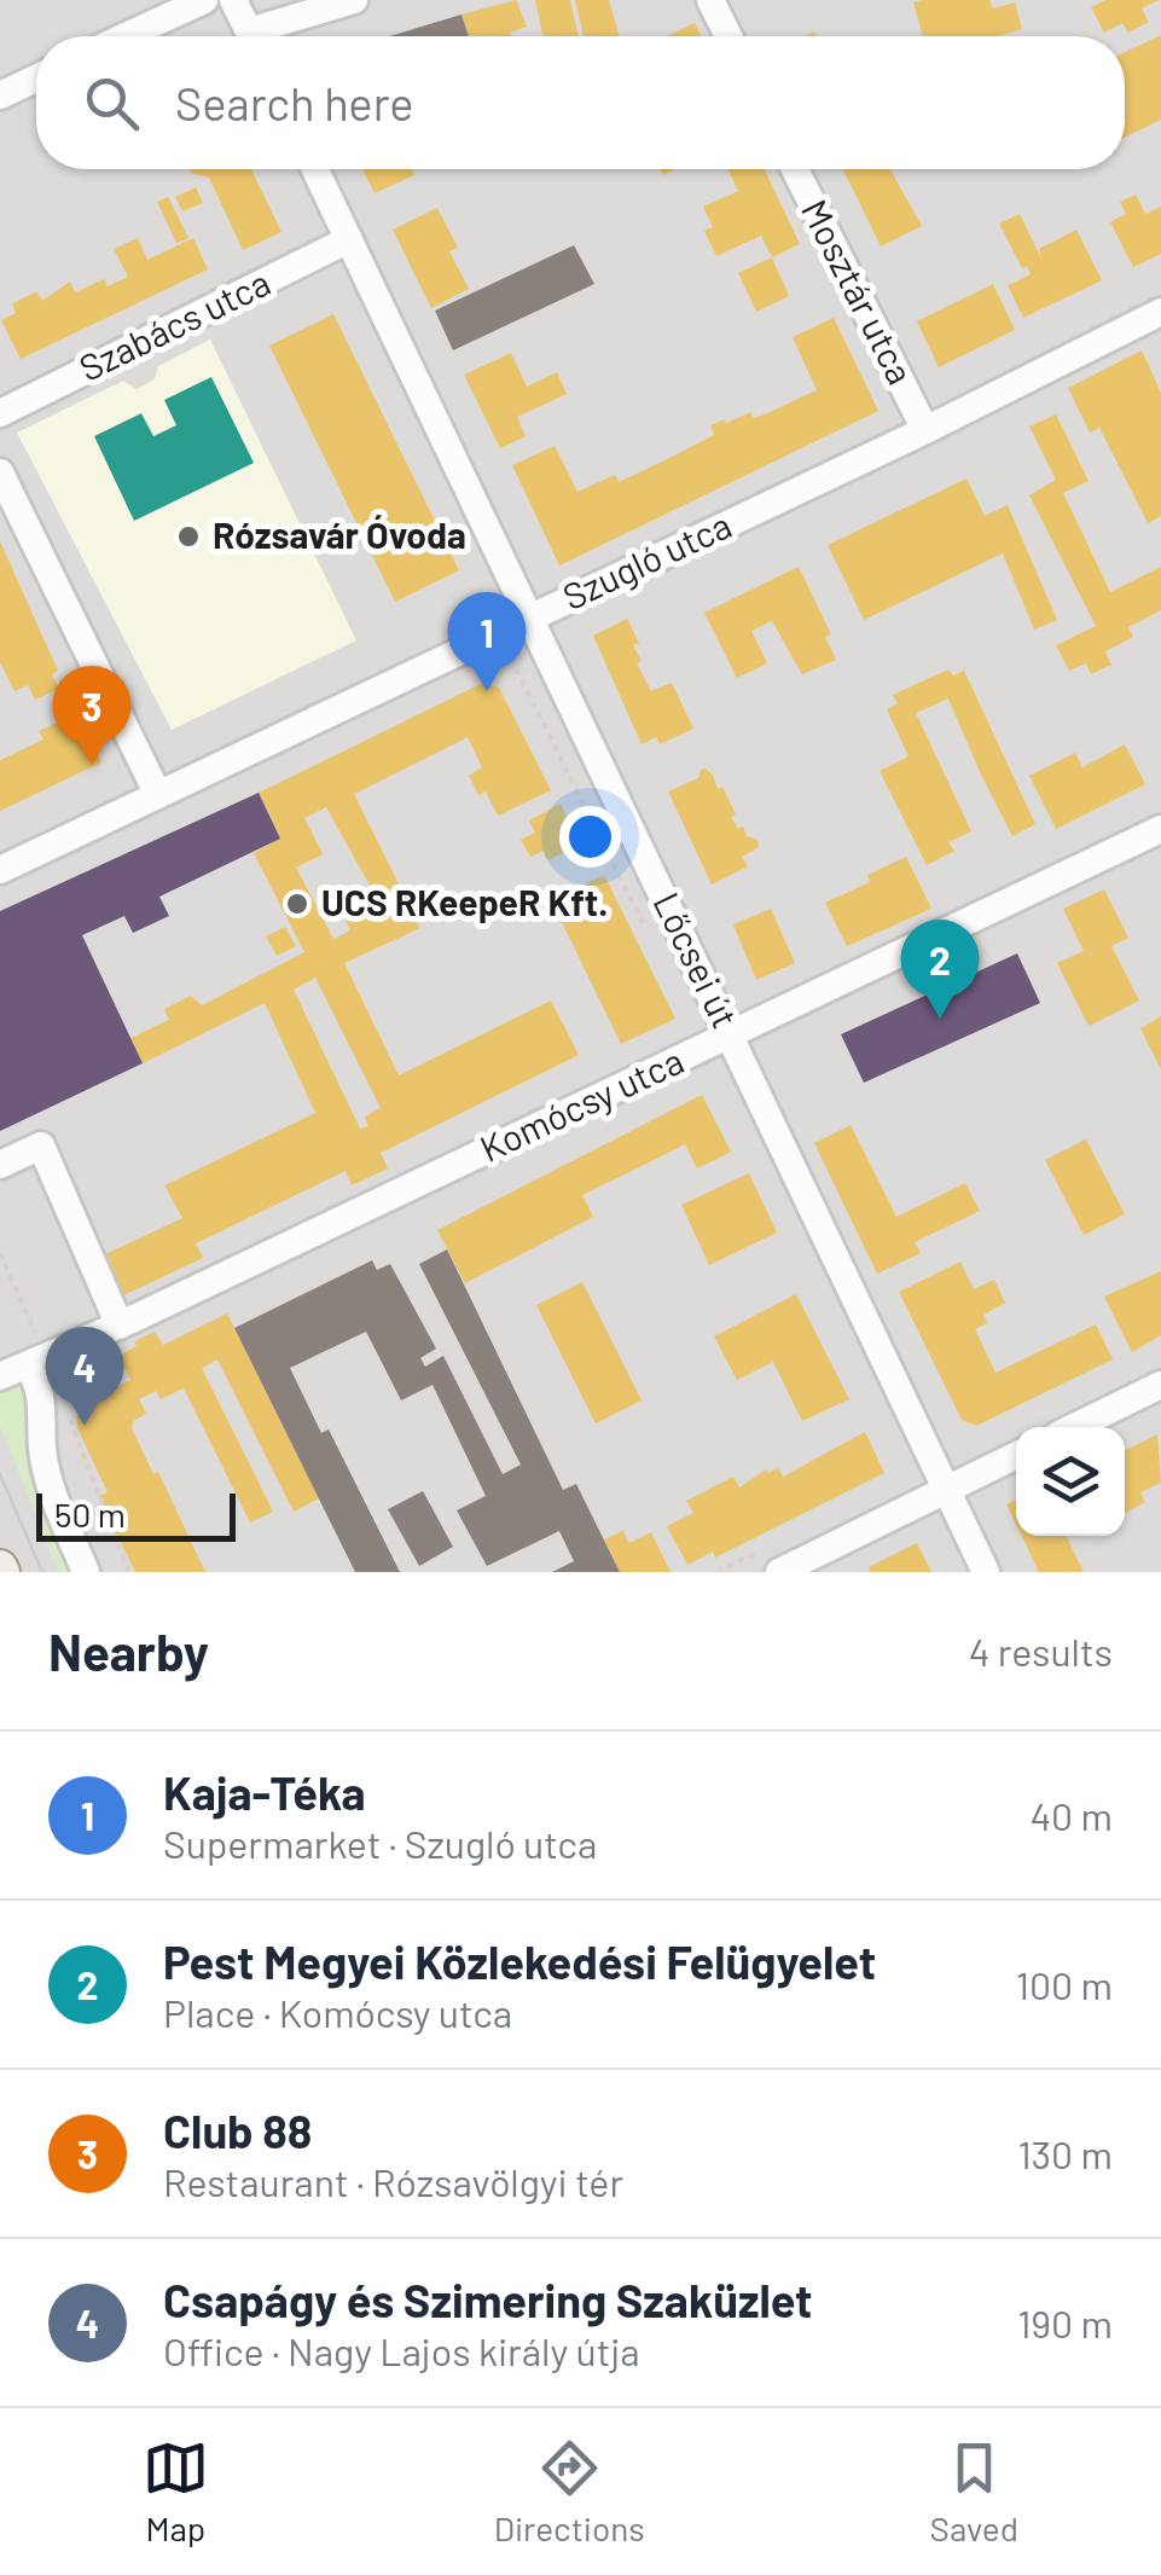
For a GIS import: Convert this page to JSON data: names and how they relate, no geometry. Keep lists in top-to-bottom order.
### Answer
{
  "streets": {
    "street": [
      "Mosztár utca",
      "Szabács utca",
      "Szugló utca",
      "Lőcsei út",
      "Komócsy utca"
    ]
  },
  "crossings": [
    ["Mosztár utca", "Szugló utca"],
    ["Szabács utca", "Lőcsei út"],
    ["Szugló utca", "Lőcsei út"],
    ["Lőcsei út", "Komócsy utca"]
  ],
  "places": ["Rózsavár Óvoda", "UCS RKeepeR Kft."],
  "scale_bar": "50 m",
  "page": {
    "search": "Search here",
    "pins": [
      "1",
      "3",
      "2",
      "4"
    ],
    "scale": "50 m",
    "heading": ["Nearby", "4 results"],
    "list": [
      {
        "mark": "1",
        "name": "Kaja-Téka",
        "note": "Supermarket · Szugló utca",
        "value": "40 m"
      },
      {
        "mark": "2",
        "name": "Pest Megyei Közlekedési Felügyelet",
        "note": "Place · Komócsy utca",
        "value": "100 m"
      },
      {
        "mark": "3",
        "name": "Club 88",
        "note": "Restaurant · Rózsavölgyi tér",
        "value": "130 m"
      },
      {
        "mark": "4",
        "name": "Csapágy és Szimering Szaküzlet",
        "note": "Office · Nagy Lajos király útja",
        "value": "190 m"
      }
    ],
    "nav": ["Map", "Directions", "Saved"]
  }
}
